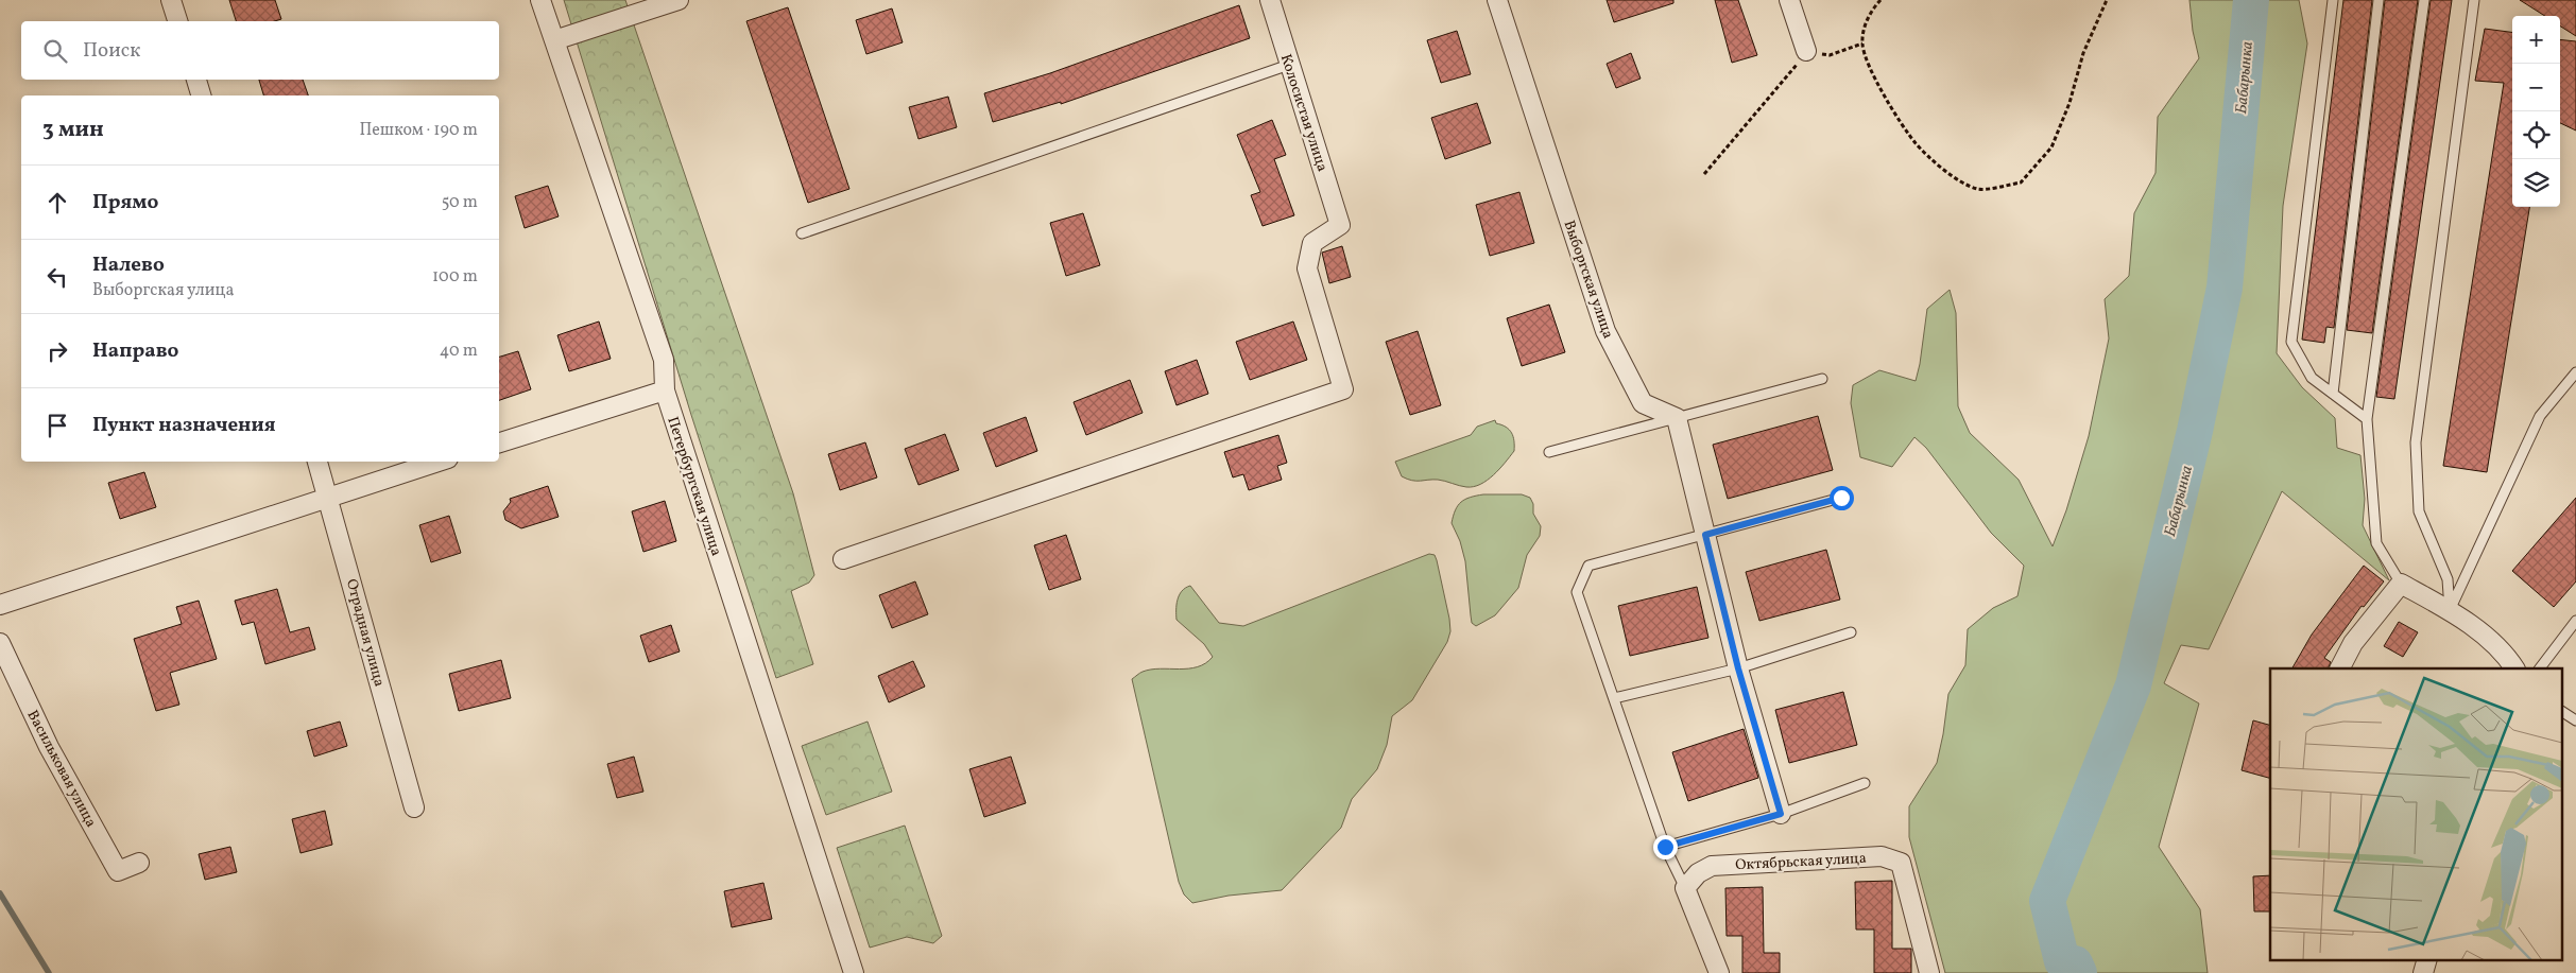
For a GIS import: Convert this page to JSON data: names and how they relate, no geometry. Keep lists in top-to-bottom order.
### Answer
{
  "streets": {
    "street": [
      "Колосистая улица",
      "Выборгская улица",
      "Петербургская улица",
      "Отрадная улица",
      "Васильковая улица",
      "Октябрьская улица"
    ]
  },
  "water": ["Бабарынка"],
  "page": {
    "map_buttons": ["+", "−"],
    "search": "Поиск",
    "heading": ["3 мин", "Пешком · 190 m"],
    "list": [
      ["Прямо", "50 m"],
      ["Налево", "Выборгская улица", "100 m"],
      ["Направо", "40 m"],
      "Пункт назначения"
    ]
  }
}
